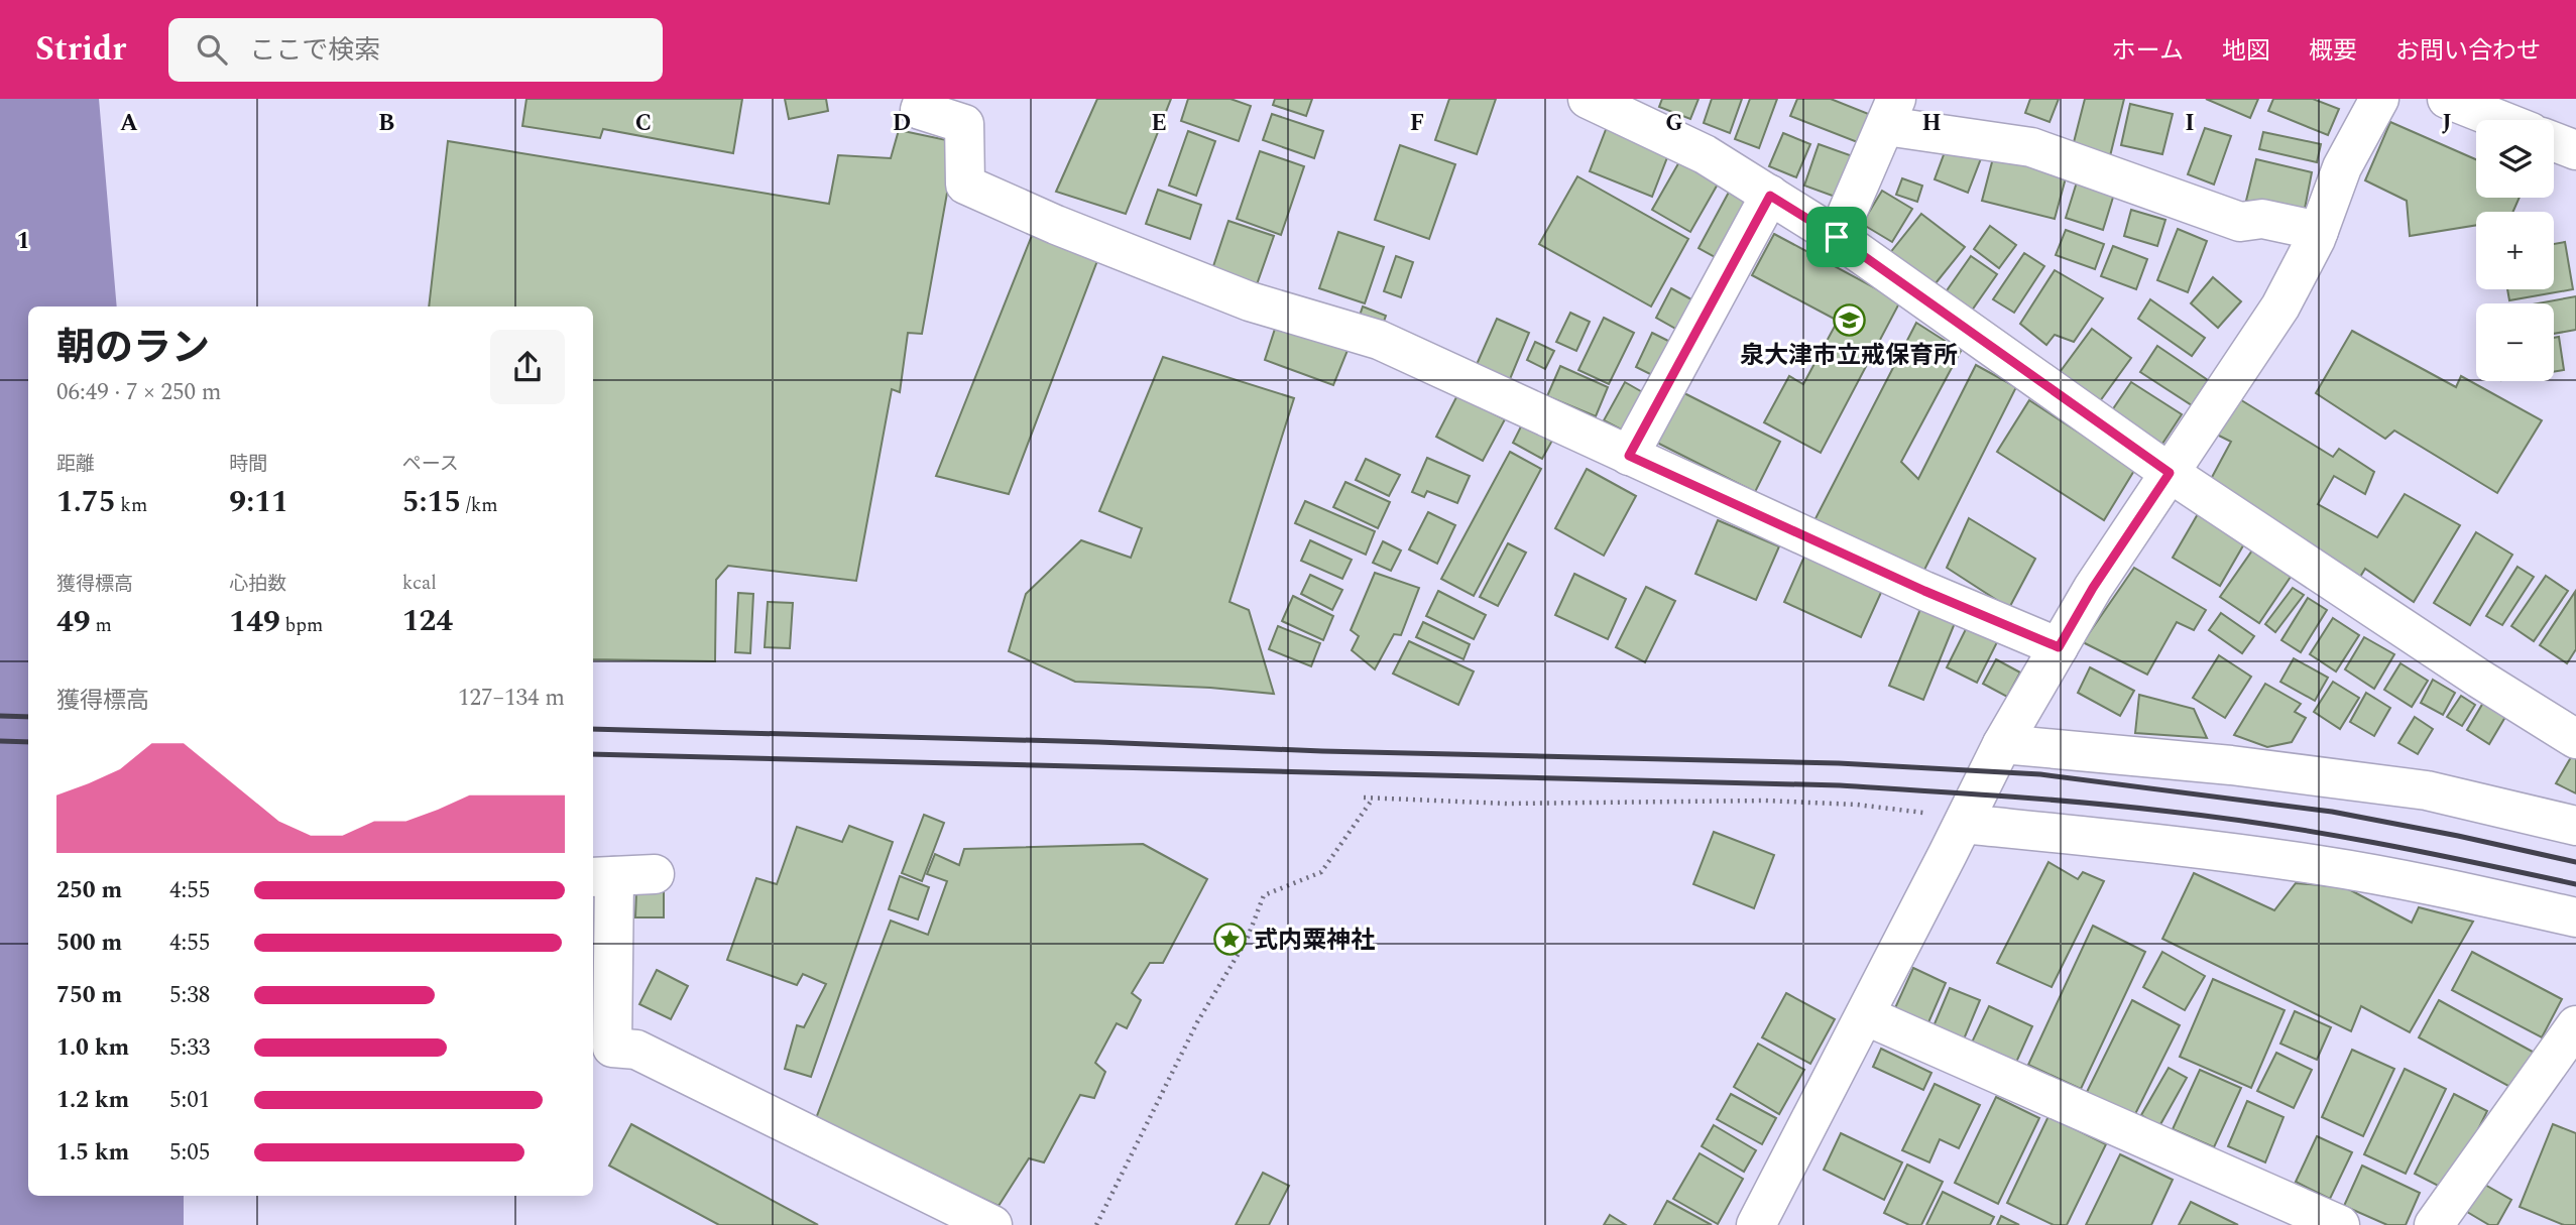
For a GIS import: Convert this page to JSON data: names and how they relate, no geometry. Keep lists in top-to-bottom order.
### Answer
{
  "places": {
    "school or university": ["泉大津市立戒保育所"],
    "place": ["式内粟神社"]
  },
  "page": {
    "header": "Stridr",
    "search": "ここで検索",
    "nav": [
      "ホーム",
      "地図",
      "概要",
      "お問い合わせ"
    ],
    "map_buttons": ["+", "−"],
    "heading": ["朝のラン", "06:49 · 7 × 250 m"],
    "stats": [
      ["距離", "1.75 km"],
      ["時間", "9:11"],
      ["ペース", "5:15 /km"],
      ["獲得標高", "49 m"],
      ["心拍数", "149 bpm"],
      ["kcal", "124"]
    ],
    "chart": ["獲得標高", "127–134 m"],
    "list": [
      {
        "name": "250 m",
        "note": "4:55"
      },
      {
        "name": "500 m",
        "note": "4:55"
      },
      {
        "name": "750 m",
        "note": "5:38"
      },
      {
        "name": "1.0 km",
        "note": "5:33"
      },
      {
        "name": "1.2 km",
        "note": "5:01"
      },
      {
        "name": "1.5 km",
        "note": "5:05"
      }
    ]
  },
  "grid": {
    "columns": [
      "A",
      "B",
      "C",
      "D",
      "E",
      "F",
      "G",
      "H",
      "I",
      "J"
    ],
    "rows": ["1"]
  }
}
